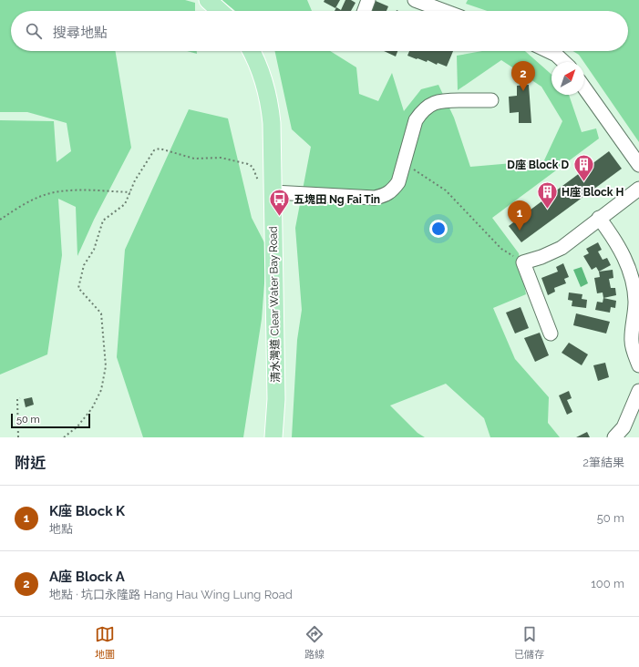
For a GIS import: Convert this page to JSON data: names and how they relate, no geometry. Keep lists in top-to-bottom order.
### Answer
{
  "streets": {
    "main road": ["清水灣道 Clear Water Bay Road"]
  },
  "places": {
    "building": ["D座 Block D", "H座 Block H"],
    "bus stop": ["五塊田 Ng Fai Tin"]
  },
  "scale_bar": "50 m",
  "north": "top right",
  "page": {
    "search": "搜尋地點",
    "pins": ["2", "1"],
    "scale": "50 m",
    "heading": ["附近", "2筆結果"],
    "list": [
      {
        "mark": "1",
        "name": "K座 Block K",
        "note": "地點",
        "value": "50 m"
      },
      {
        "mark": "2",
        "name": "A座 Block A",
        "note": "地點 · 坑口永隆路 Hang Hau Wing Lung Road",
        "value": "100 m"
      }
    ],
    "nav": ["地圖", "路線", "已儲存"]
  }
}
